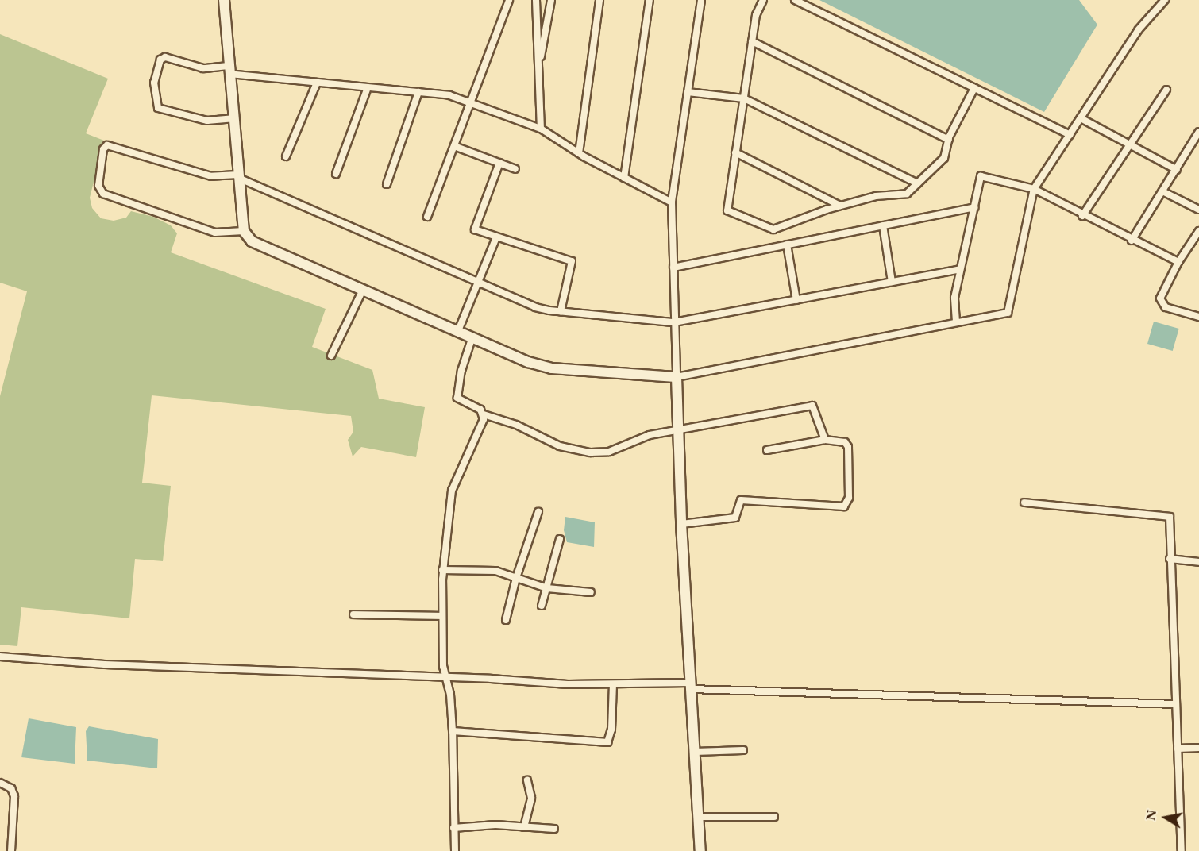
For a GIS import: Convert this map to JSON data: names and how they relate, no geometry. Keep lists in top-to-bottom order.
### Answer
{
  "north": "left"
}
